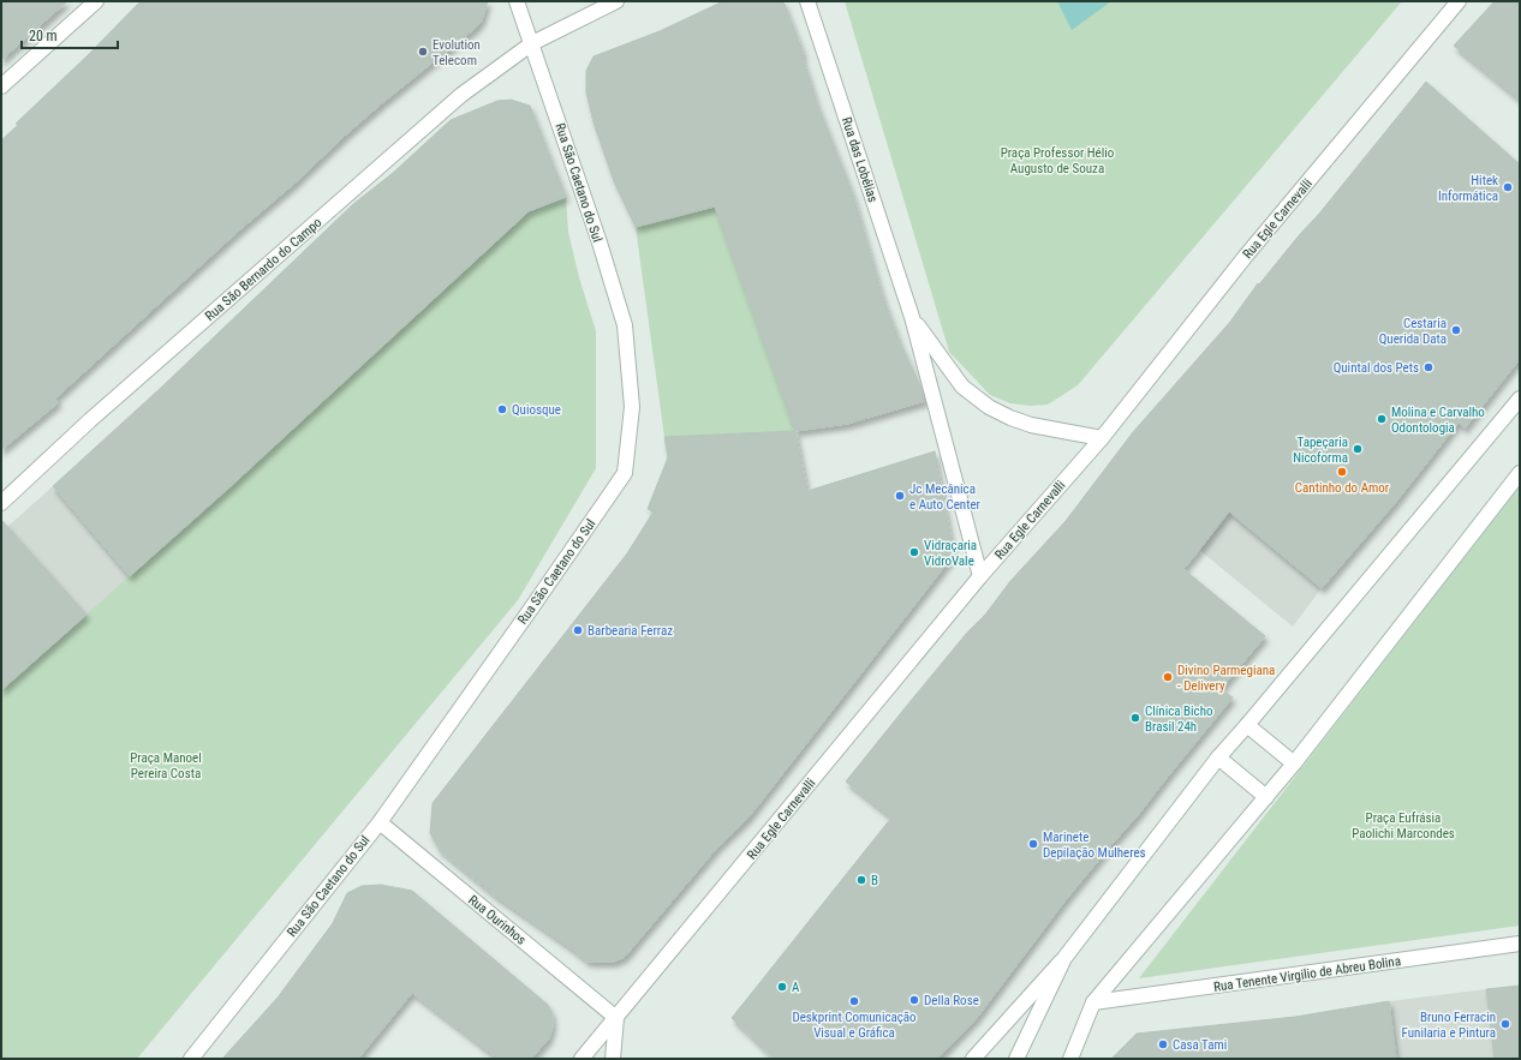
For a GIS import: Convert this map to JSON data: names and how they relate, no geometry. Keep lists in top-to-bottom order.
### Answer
{
  "streets": {
    "street": [
      "Rua das Lobélias",
      "Rua São Caetano do Sul",
      "Rua Egle Carnevalli",
      "Rua São Bernardo do Campo",
      "Rua Ourinhos",
      "Rua Tenente Virgilio de Abreu Bolina"
    ]
  },
  "crossings": [
    ["Rua das Lobélias", "Rua Egle Carnevalli"],
    ["Rua São Caetano do Sul", "Rua São Bernardo do Campo"],
    ["Rua São Caetano do Sul", "Rua Ourinhos"],
    ["Rua Egle Carnevalli", "Rua Ourinhos"]
  ],
  "parks": ["Praça Professor Hélio Augusto de Souza", "Praça Manoel Pereira Costa", "Praça Eufrásia Paolichi Marcondes"],
  "places": [
    "Evolution Telecom",
    "Hitek Informática",
    "Cestaria Querida Data",
    "Quintal dos Pets",
    "Quiosque",
    "Molina e Carvalho Odontologia",
    "Tapeçaria Nicoforma",
    "Cantinho do Amor",
    "Jc Mecânica e Auto Center",
    "Vidraçaria VidroVale",
    "Barbearia Ferraz",
    "Divino Parmegiana - Delivery",
    "Clínica Bicho Brasil 24h",
    "Marinete Depilação Mulheres",
    "B",
    "A",
    "Della Rose",
    "Deskprint Comunicação Visual e Gráfica",
    "Bruno Ferracin Funilaria e Pintura",
    "Casa Tami"
  ],
  "scale_bar": "20 m"
}
